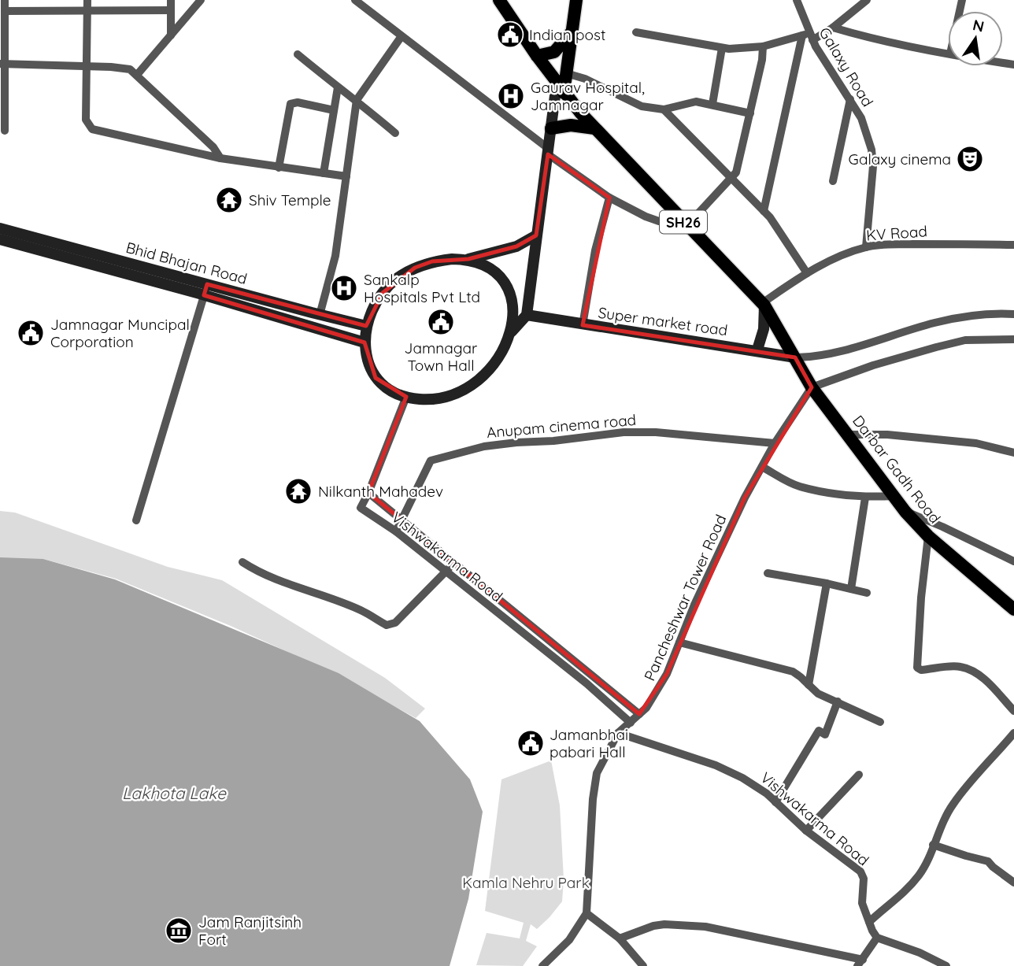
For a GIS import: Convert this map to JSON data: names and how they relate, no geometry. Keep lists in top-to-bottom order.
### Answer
{
  "streets": {
    "main road": [
      "SH26",
      "Bhid Bhajan Road",
      "Super market road",
      "Darbar Gadh Road"
    ],
    "street": [
      "Galaxy Road",
      "KV Road",
      "Anupam cinema road",
      "Vishwakarma Road",
      "Pancheshwar Tower Road"
    ]
  },
  "crossings": [
    ["Galaxy Road", "KV Road"],
    ["SH26", "KV Road"],
    ["SH26", "Super market road"],
    ["SH26", "Darbar Gadh Road"],
    ["Bhid Bhajan Road", "Vishwakarma Road"],
    ["Super market road", "Darbar Gadh Road"],
    ["Anupam cinema road", "Vishwakarma Road"],
    ["Anupam cinema road", "Pancheshwar Tower Road"],
    ["Darbar Gadh Road", "Pancheshwar Tower Road"],
    ["Vishwakarma Road", "Pancheshwar Tower Road"]
  ],
  "water": ["Lakhota Lake"],
  "parks": ["Kamla Nehru Park"],
  "places": {
    "public building": [
      "Indian post",
      "Jamnagar Town Hall",
      "Jamnagar Muncipal Corporation",
      "Jamanbhai pabari Hall"
    ],
    "hospital": ["Gaurav Hospital, Jamnagar", "Sankalp Hospitals Pvt Ltd"],
    "theatre": ["Galaxy cinema"],
    "temple": ["Shiv Temple", "Nilkanth Mahadev"],
    "museum": ["Jam Ranjitsinh Fort"]
  },
  "north": "top"
}
